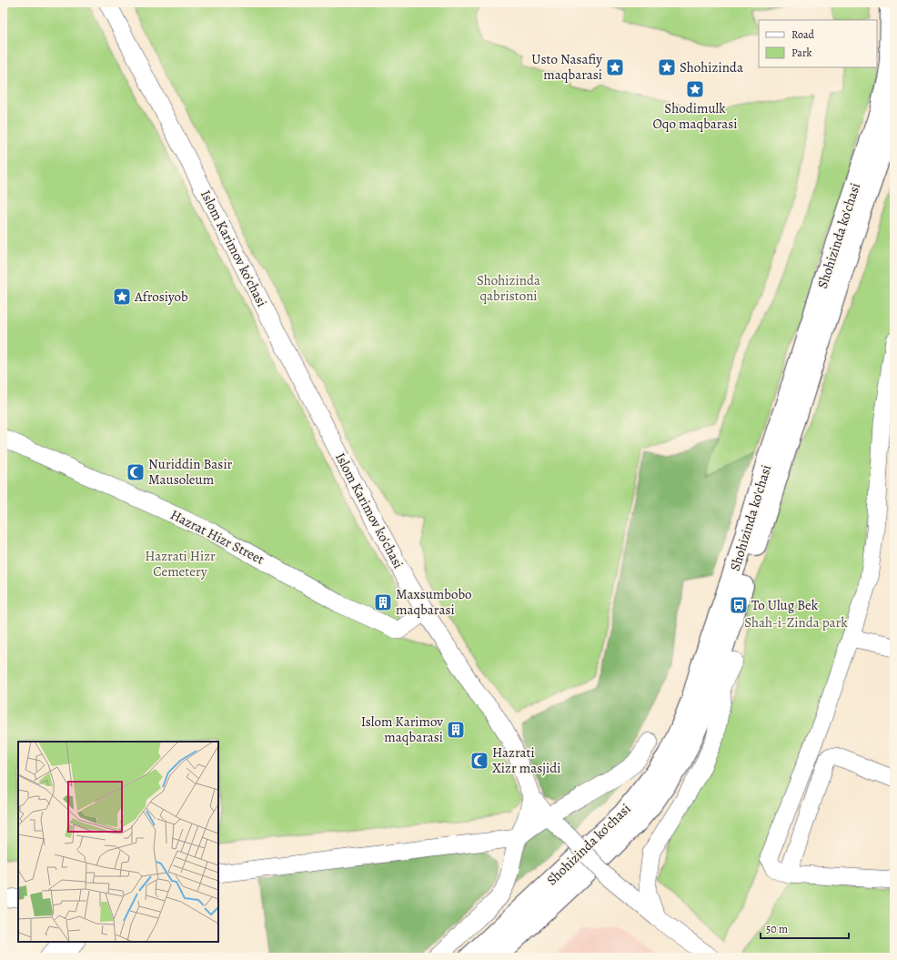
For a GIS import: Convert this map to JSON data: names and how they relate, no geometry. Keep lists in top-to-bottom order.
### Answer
{
  "streets": {
    "main road": ["Shohizinda ko'chasi"],
    "street": ["Islom Karimov ko'chasi", "Hazrat Hizr Street"]
  },
  "crossings": [
    ["Islom Karimov ko'chasi", "Hazrat Hizr Street"]
  ],
  "parks": ["Shohizinda qabristoni", "Hazrati Hizr Cemetery", "Shah-i-Zinda park"],
  "places": {
    "place": [
      "Usto Nasafiy maqbarasi",
      "Shohizinda",
      "Shodimulk Oqo maqbarasi",
      "Afrosiyob"
    ],
    "mosque": ["Nuriddin Basir Mausoleum", "Hazrati Xizr masjidi"],
    "building": ["Maxsumbobo maqbarasi", "Islom Karimov maqbarasi"],
    "bus stop": ["To Ulug Bek"]
  },
  "legend": ["Road", "Park"],
  "scale_bar": "50 m"
}
